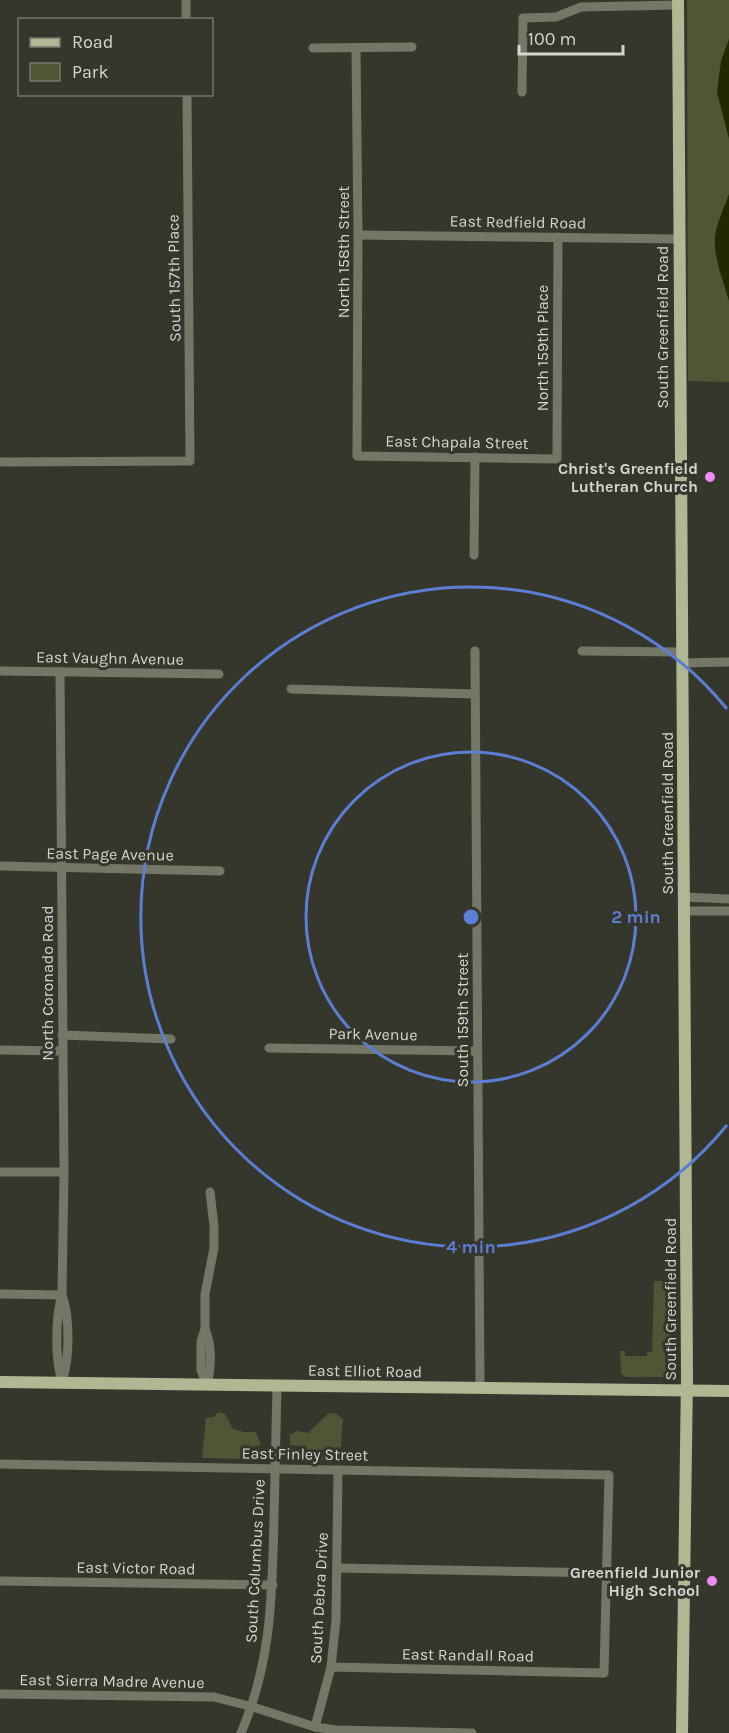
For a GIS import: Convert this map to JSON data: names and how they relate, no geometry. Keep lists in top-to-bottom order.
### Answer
{
  "streets": {
    "main road": ["South Greenfield Road", "East Elliot Road"],
    "street": [
      "East Redfield Road",
      "North 158th Street",
      "South 157th Place",
      "North 159th Place",
      "East Chapala Street",
      "East Vaughn Avenue",
      "East Page Avenue",
      "North Coronado Road",
      "South 159th Street",
      "Park Avenue",
      "East Finley Street",
      "South Columbus Drive",
      "East Victor Road",
      "South Debra Drive",
      "East Randall Road",
      "East Sierra Madre Avenue"
    ]
  },
  "crossings": [
    ["East Redfield Road", "North 158th Street"],
    ["East Redfield Road", "South Greenfield Road"],
    ["East Redfield Road", "North 159th Place"],
    ["North 158th Street", "East Chapala Street"],
    ["South Greenfield Road", "East Elliot Road"],
    ["North 159th Place", "East Chapala Street"],
    ["East Vaughn Avenue", "North Coronado Road"],
    ["East Page Avenue", "North Coronado Road"],
    ["North Coronado Road", "East Elliot Road"],
    ["South 159th Street", "Park Avenue"],
    ["South 159th Street", "East Elliot Road"],
    ["East Elliot Road", "South Columbus Drive"],
    ["East Finley Street", "South Columbus Drive"],
    ["East Finley Street", "South Debra Drive"],
    ["East Finley Street", "East Randall Road"],
    ["South Columbus Drive", "East Victor Road"],
    ["South Columbus Drive", "East Sierra Madre Avenue"],
    ["South Debra Drive", "East Randall Road"],
    ["South Debra Drive", "East Sierra Madre Avenue"]
  ],
  "places": ["Christ's Greenfield Lutheran Church", "Greenfield Junior High School"],
  "legend": ["Road", "Park"],
  "scale_bar": "100 m",
  "rings": ["2 min", "4 min"]
}
